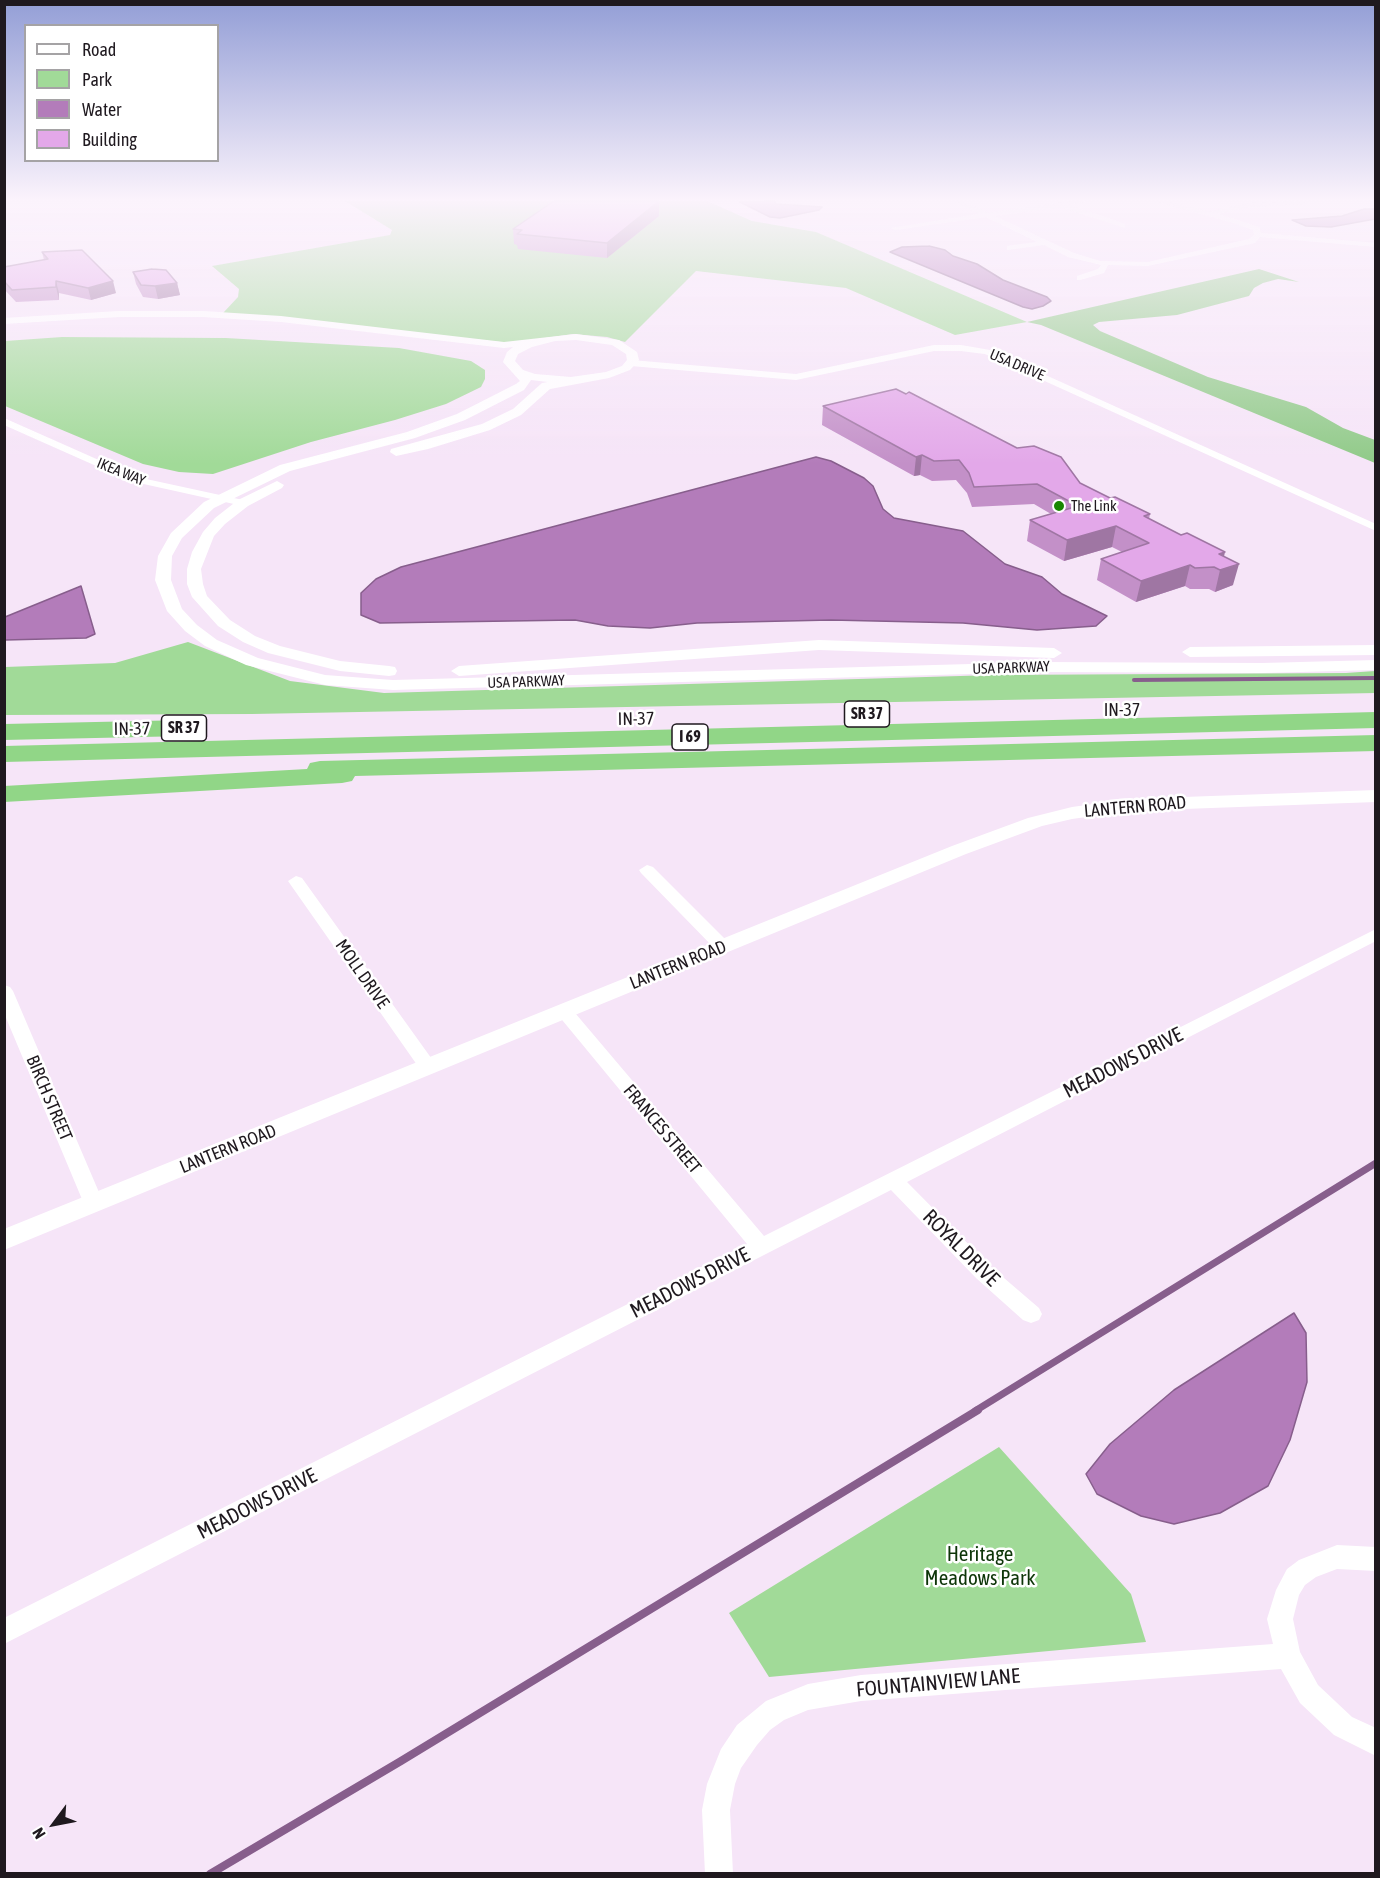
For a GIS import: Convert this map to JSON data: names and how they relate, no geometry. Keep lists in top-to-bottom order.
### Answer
{
  "streets": {
    "highway": ["IN-37", "SR 37", "I 69"],
    "street": [
      "USA DRIVE",
      "IKEA WAY",
      "USA PARKWAY",
      "LANTERN ROAD",
      "MOLL DRIVE",
      "MEADOWS DRIVE",
      "BIRCH STREET",
      "FRANCES STREET",
      "ROYAL DRIVE",
      "FOUNTAINVIEW LANE"
    ]
  },
  "crossings": [
    ["USA DRIVE", "USA PARKWAY"],
    ["IKEA WAY", "USA PARKWAY"],
    ["IN-37", "I 69"],
    ["LANTERN ROAD", "MOLL DRIVE"],
    ["LANTERN ROAD", "BIRCH STREET"],
    ["LANTERN ROAD", "FRANCES STREET"],
    ["MEADOWS DRIVE", "FRANCES STREET"],
    ["MEADOWS DRIVE", "ROYAL DRIVE"]
  ],
  "parks": ["Heritage Meadows Park"],
  "places": ["The Link"],
  "legend": [
    "Road",
    "Park",
    "Water",
    "Building"
  ],
  "north": "bottom left"
}
